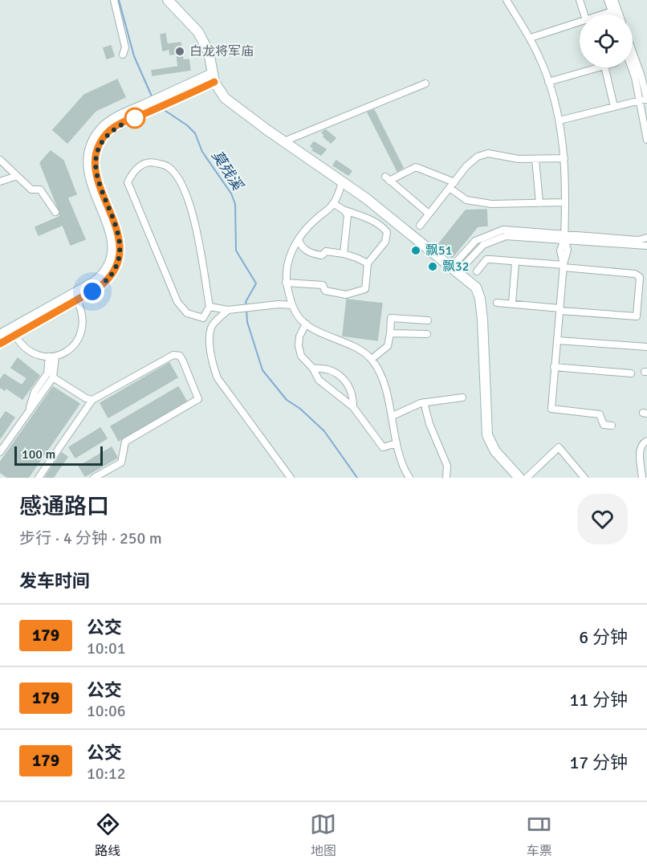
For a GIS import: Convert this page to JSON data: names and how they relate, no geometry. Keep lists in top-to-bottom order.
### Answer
{
  "water": ["莫残溪"],
  "places": ["白龙将军庙", "飘51", "飘32"],
  "lines": ["bus line 179"],
  "scale_bar": "100 m",
  "page": {
    "scale": "100 m",
    "heading": [
      ["感通路口", "步行 · 4 分钟 · 250 m"],
      "发车时间"
    ],
    "list": [
      {
        "mark": "179",
        "name": "公交",
        "note": "10:01",
        "value": "6 分钟"
      },
      {
        "mark": "179",
        "name": "公交",
        "note": "10:06",
        "value": "11 分钟"
      },
      {
        "mark": "179",
        "name": "公交",
        "note": "10:12",
        "value": "17 分钟"
      }
    ],
    "tabs": ["路线", "地图", "车票"]
  }
}
